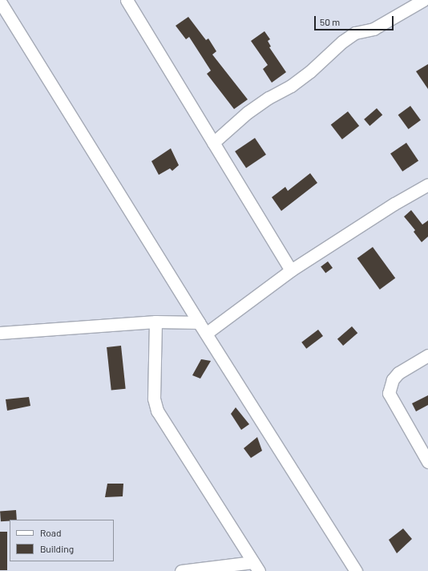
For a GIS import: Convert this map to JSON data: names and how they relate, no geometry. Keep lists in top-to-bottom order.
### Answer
{
  "legend": ["Road", "Building"],
  "scale_bar": "50 m"
}
